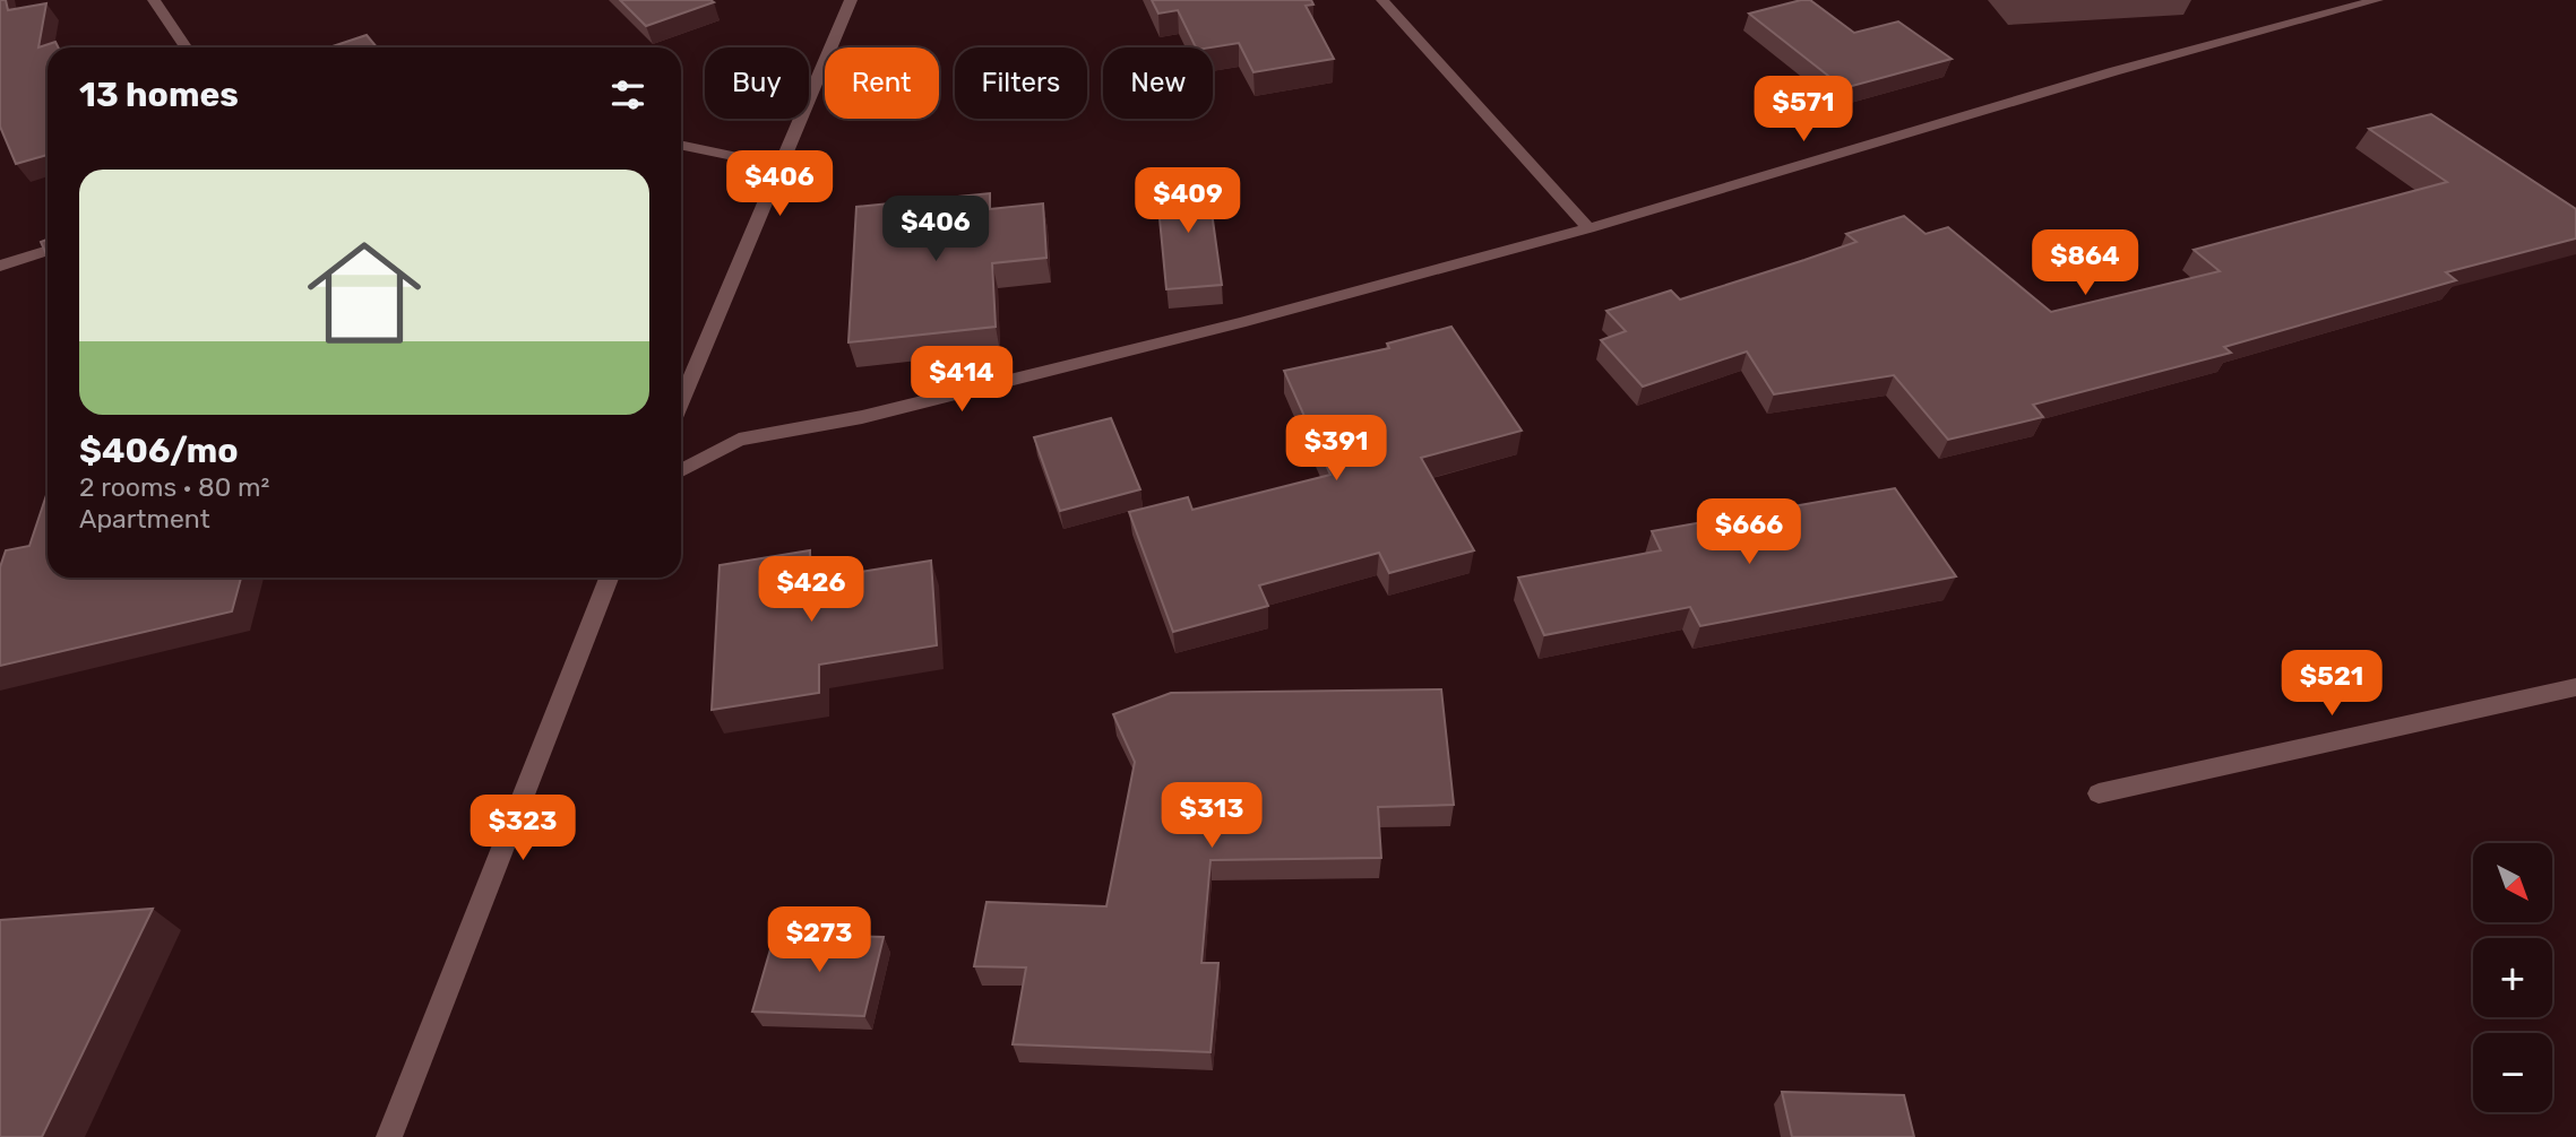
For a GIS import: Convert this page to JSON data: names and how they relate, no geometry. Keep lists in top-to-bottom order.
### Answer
{
  "north": "bottom right",
  "page": {
    "chip": [
      "Buy",
      "Rent",
      "Filters",
      "New"
    ],
    "heading": "13 homes",
    "price": [
      "$571",
      "$406",
      "$409",
      "$406",
      "$864",
      "$414",
      "$391",
      "$666",
      "$426",
      "$521",
      "$313",
      "$323",
      "$273"
    ],
    "list": [
      {
        "name": "$406/mo",
        "note": "2 rooms · 80 m² · Apartment"
      }
    ],
    "map_buttons": ["+", "−"]
  }
}
